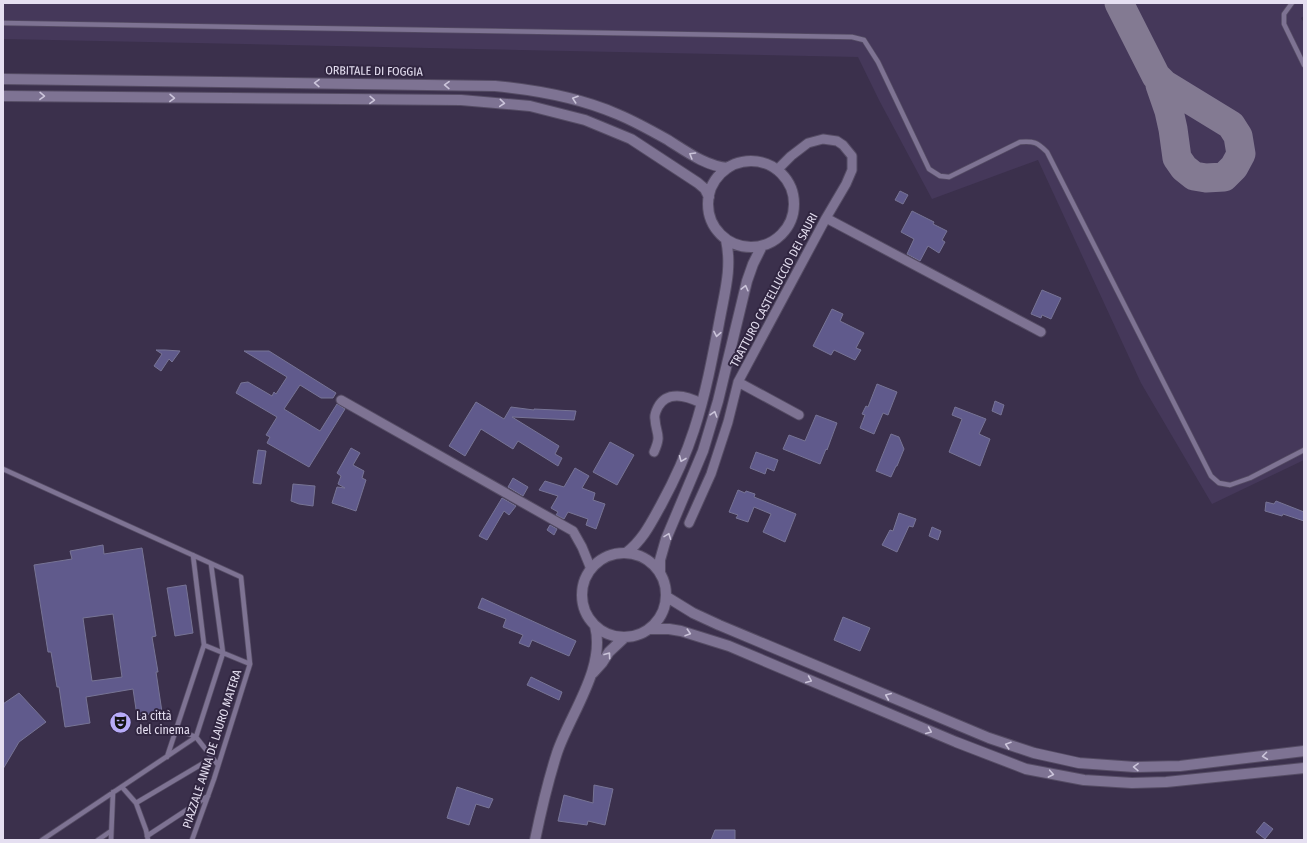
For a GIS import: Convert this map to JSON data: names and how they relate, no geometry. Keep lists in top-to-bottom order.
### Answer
{
  "streets": {
    "main road": ["ORBITALE DI FOGGIA"],
    "street": ["TRATTURO CASTELLUCCIO DEI SAURI"],
    "lane": ["PIAZZALE ANNA DE LAURO MATERA"]
  },
  "crossings": [
    ["ORBITALE DI FOGGIA", "TRATTURO CASTELLUCCIO DEI SAURI"]
  ],
  "places": {
    "theatre": ["La città del cinema"]
  }
}
